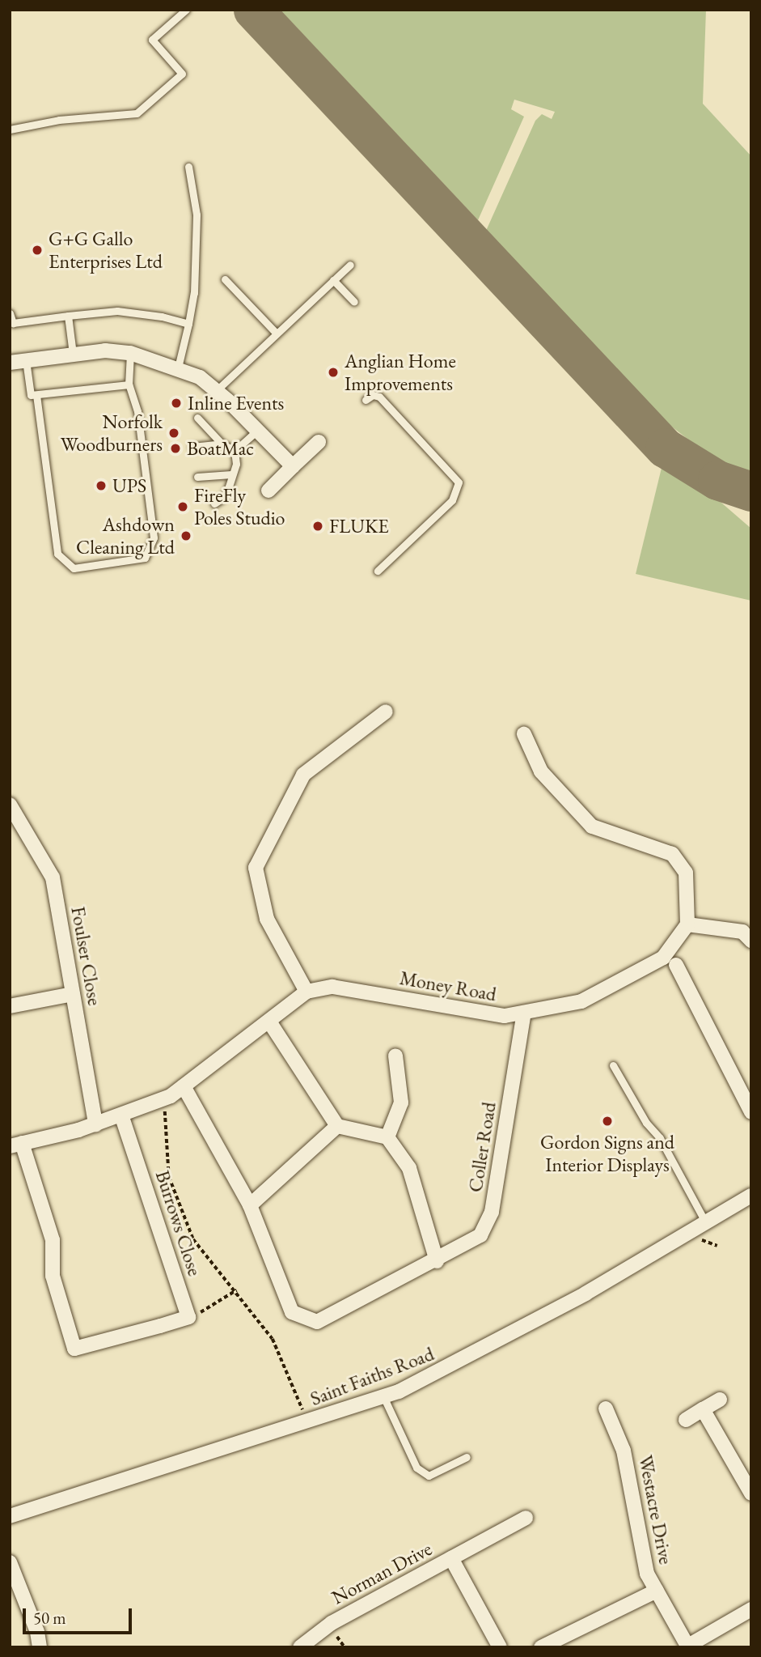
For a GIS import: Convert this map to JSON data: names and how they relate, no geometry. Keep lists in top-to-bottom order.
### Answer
{
  "streets": {
    "street": [
      "Foulser Close",
      "Money Road",
      "Coller Road",
      "Burrows Close",
      "Saint Faiths Road",
      "Westacre Drive",
      "Norman Drive"
    ]
  },
  "crossings": [
    ["Foulser Close", "Money Road"],
    ["Money Road", "Coller Road"],
    ["Money Road", "Burrows Close"]
  ],
  "places": [
    "G+G Gallo Enterprises Ltd",
    "Anglian Home Improvements",
    "Inline Events",
    "Norfolk Woodburners",
    "BoatMac",
    "UPS",
    "FireFly Poles Studio",
    "FLUKE",
    "Ashdown Cleaning Ltd",
    "Gordon Signs and Interior Displays"
  ],
  "scale_bar": "50 m"
}
